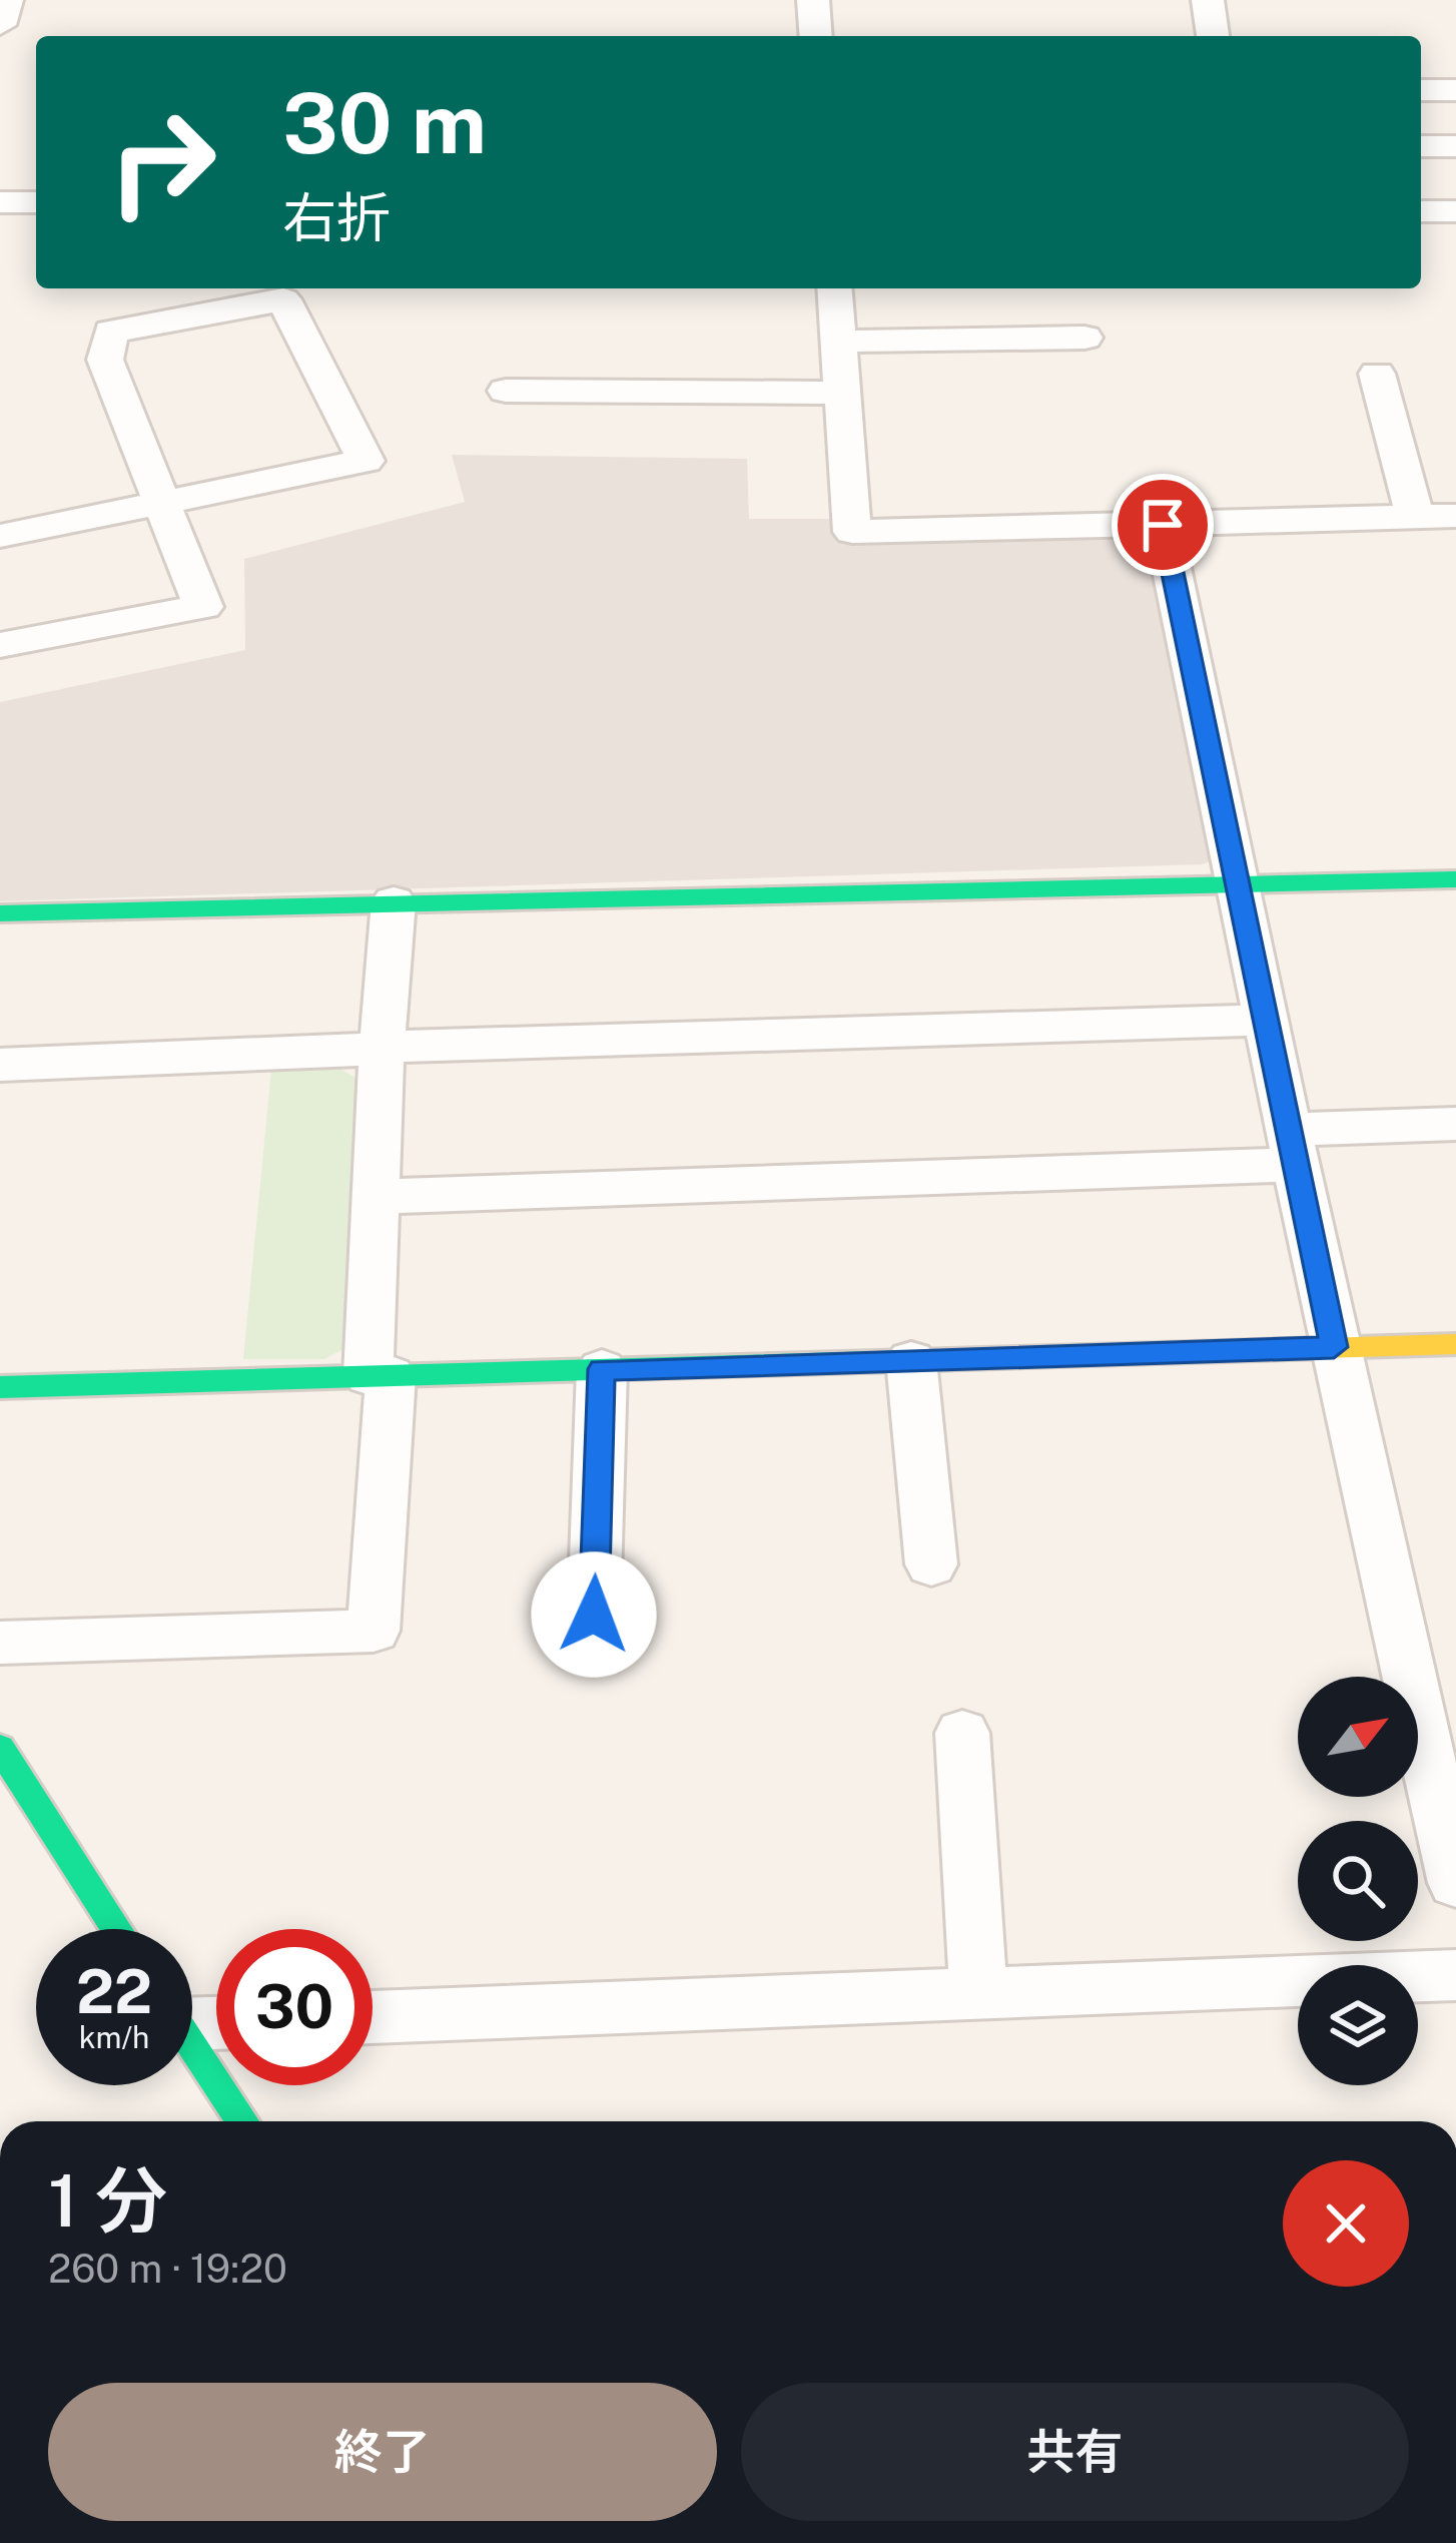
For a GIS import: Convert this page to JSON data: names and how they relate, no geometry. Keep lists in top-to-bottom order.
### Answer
{
  "north": "top right",
  "page": {
    "turn": ["30 m", "右折"],
    "speed": "22 km/h",
    "limit": "30",
    "heading": ["1 分", "260 m · 19:20"],
    "buttons": ["終了", "共有"]
  }
}
